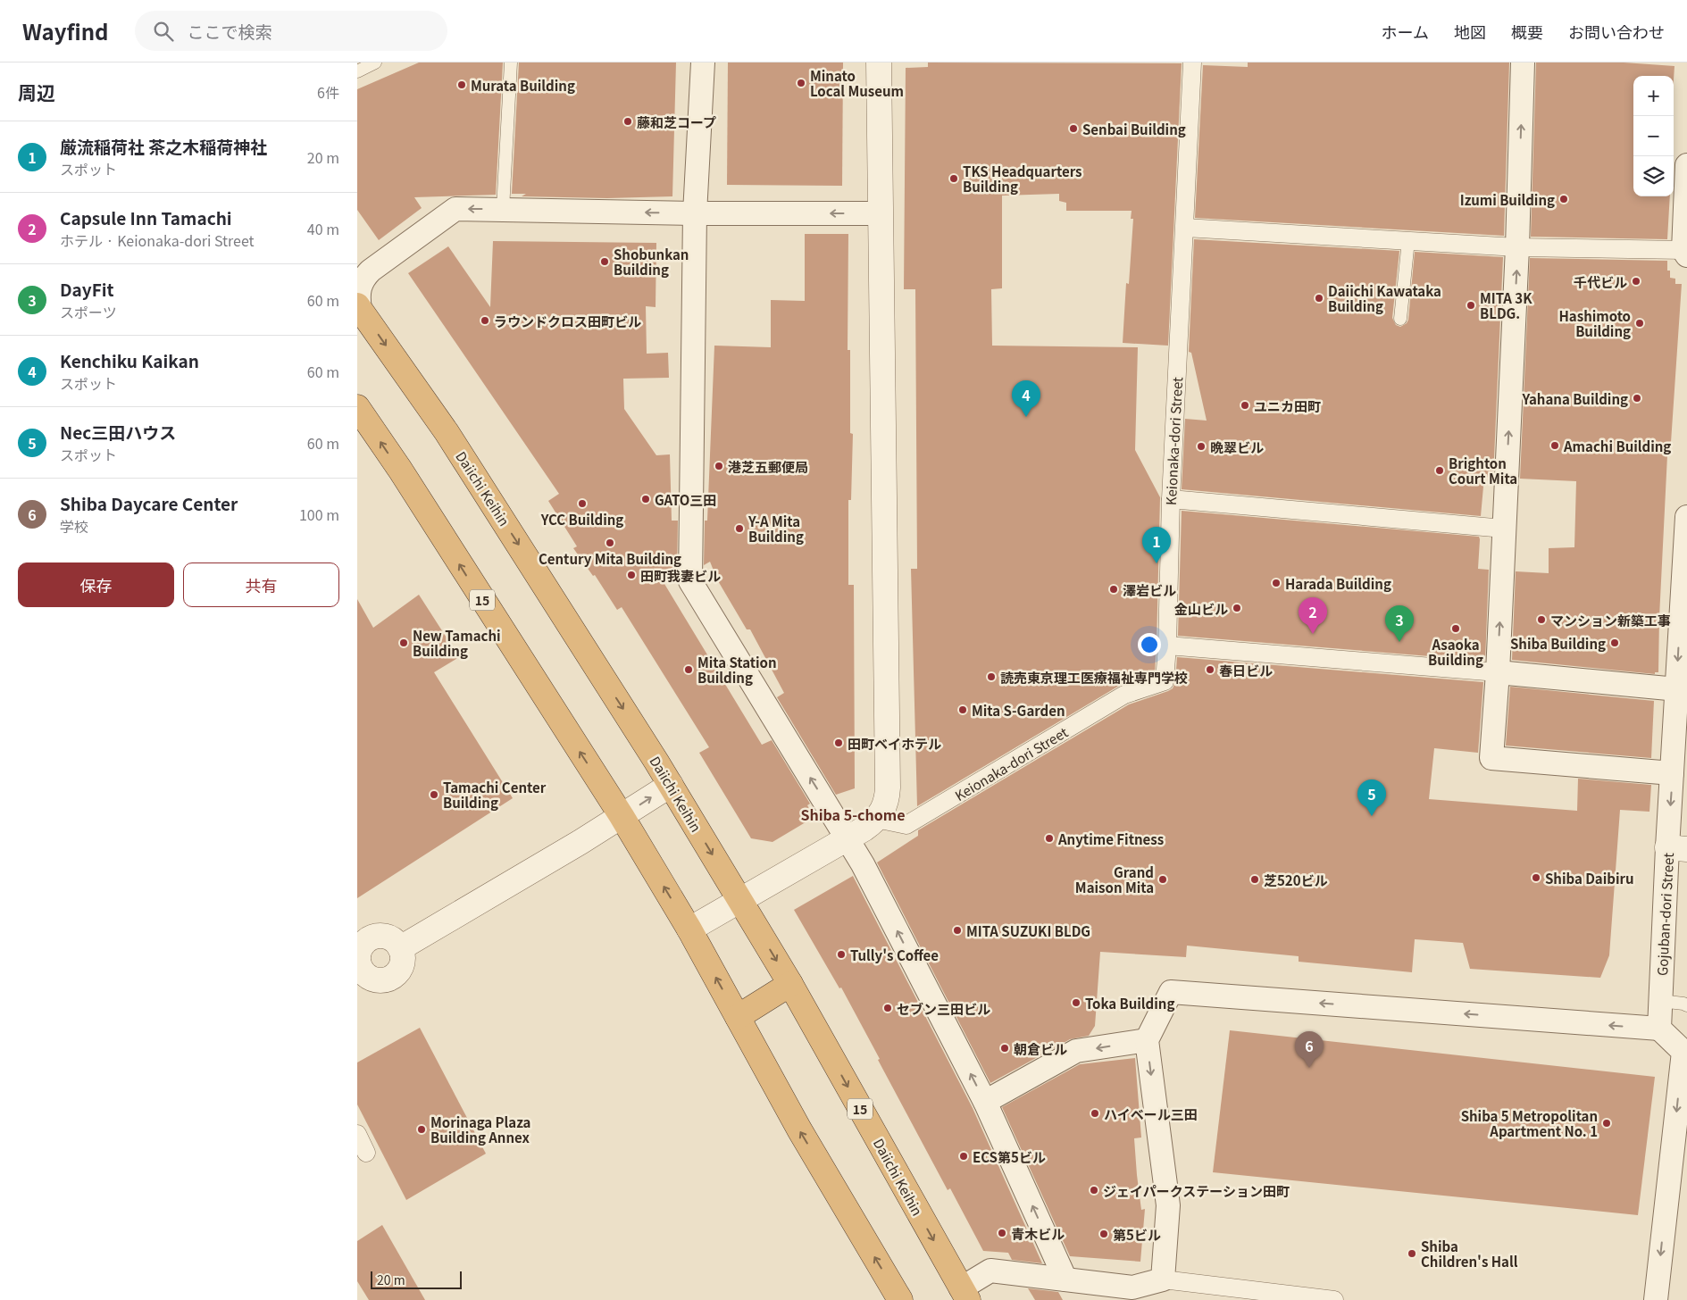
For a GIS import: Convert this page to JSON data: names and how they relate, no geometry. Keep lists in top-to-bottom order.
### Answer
{
  "streets": {
    "highway": ["Daiichi Keihin", "15"],
    "street": ["Keionaka-dori Street", "Gojuban-dori Street"]
  },
  "districts": ["Shiba 5-chome"],
  "places": [
    "Minato Local Museum",
    "Murata Building",
    "藤和芝コープ",
    "Senbai Building",
    "TKS Headquarters Building",
    "Izumi Building",
    "Shobunkan Building",
    "千代ビル",
    "Daiichi Kawataka Building",
    "MITA 3K BLDG.",
    "ラウンドクロス田町ビル",
    "Hashimoto Building",
    "Yahana Building",
    "ユニカ田町",
    "Amachi Building",
    "晩翠ビル",
    "港芝五郵便局",
    "Brighton Court Mita",
    "GATO三田",
    "YCC Building",
    "Y-A Mita Building",
    "Century Mita Building",
    "田町我妻ビル",
    "Harada Building",
    "澤岩ビル",
    "金山ビル",
    "マンション新築工事",
    "Asaoka Building",
    "New Tamachi Building",
    "Shiba Building",
    "Mita Station Building",
    "春日ビル",
    "読売東京理工医療福祉専門学校",
    "Mita S-Garden",
    "田町ベイホテル",
    "Tamachi Center Building",
    "Anytime Fitness",
    "Shiba Daibiru",
    "Grand Maison Mita",
    "芝520ビル",
    "MITA SUZUKI BLDG",
    "Tully's Coffee",
    "Toka Building",
    "セブン三田ビル",
    "朝倉ビル",
    "ハイベール三田",
    "Shiba 5 Metropolitan Apartment No. 1",
    "Morinaga Plaza Building Annex",
    "ECS第5ビル",
    "ジェイパークステーション田町",
    "青木ビル",
    "第5ビル",
    "Shiba Children's Hall"
  ],
  "scale_bar": "20 m",
  "page": {
    "header": "Wayfind",
    "search": "ここで検索",
    "nav": [
      "ホーム",
      "地図",
      "概要",
      "お問い合わせ"
    ],
    "heading": ["周辺", "6件"],
    "map_buttons": ["+", "−"],
    "list": [
      {
        "mark": "1",
        "name": "厳流稲荷社 茶之木稲荷神社",
        "note": "スポット",
        "value": "20 m"
      },
      {
        "mark": "2",
        "name": "Capsule Inn Tamachi",
        "note": "ホテル · Keionaka-dori Street",
        "value": "40 m"
      },
      {
        "mark": "3",
        "name": "DayFit",
        "note": "スポーツ",
        "value": "60 m"
      },
      {
        "mark": "4",
        "name": "Kenchiku Kaikan",
        "note": "スポット",
        "value": "60 m"
      },
      {
        "mark": "5",
        "name": "Nec三田ハウス",
        "note": "スポット",
        "value": "60 m"
      },
      {
        "mark": "6",
        "name": "Shiba Daycare Center",
        "note": "学校",
        "value": "100 m"
      }
    ],
    "pins": [
      "4",
      "1",
      "2",
      "3",
      "5",
      "6"
    ],
    "buttons": ["保存", "共有"],
    "scale": "20 m"
  }
}
